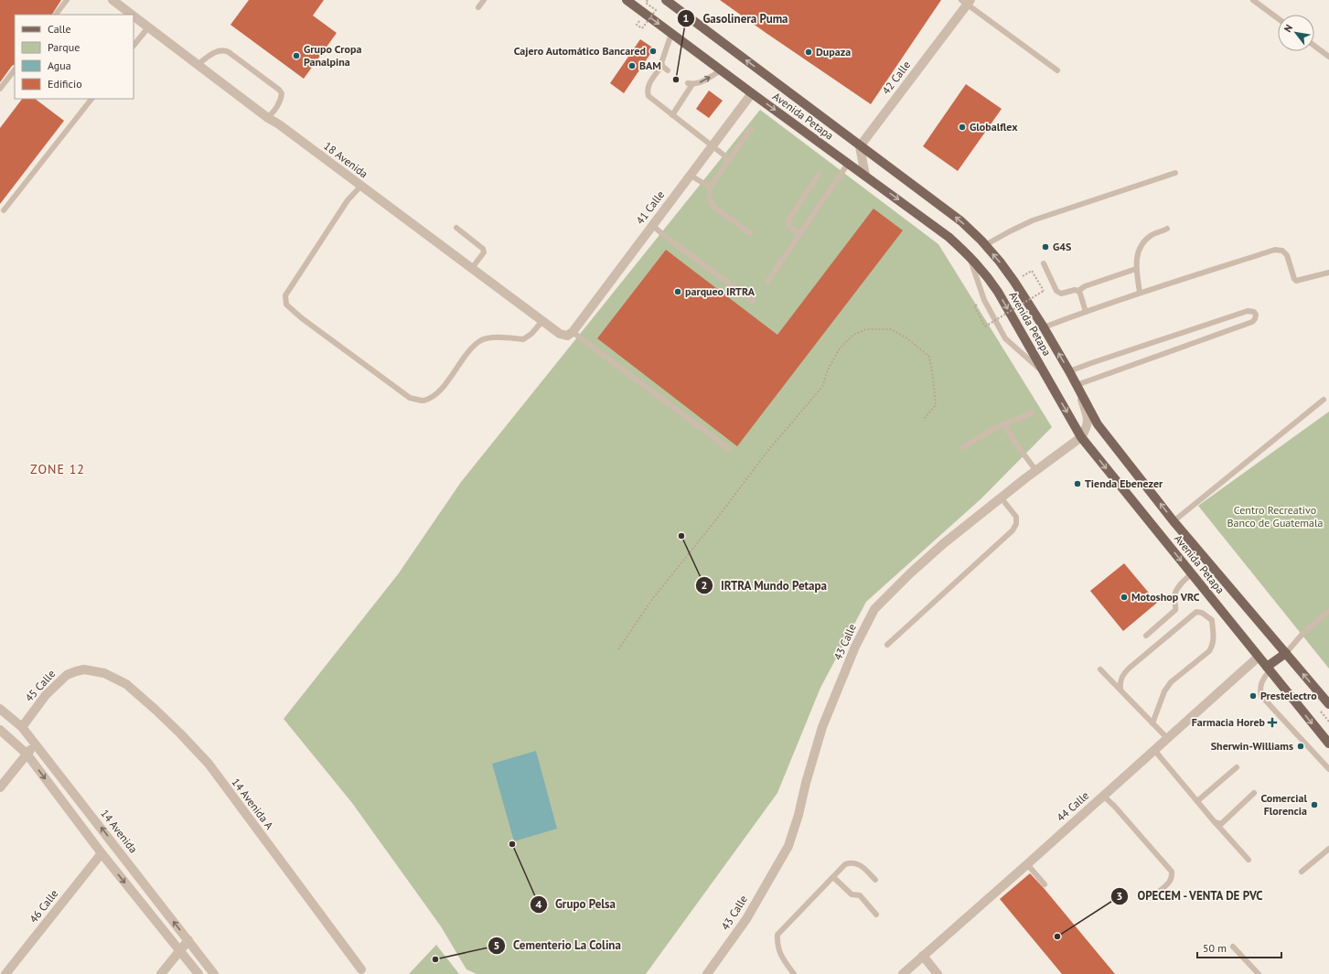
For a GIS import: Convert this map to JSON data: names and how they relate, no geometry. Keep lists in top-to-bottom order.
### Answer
{
  "streets": {
    "main road": ["Avenida Petapa"],
    "street": [
      "42 Calle",
      "18 Avenida",
      "41 Calle",
      "43 Calle",
      "45 Calle",
      "14 Avenida A",
      "44 Calle",
      "14 Avenida",
      "46 Calle"
    ]
  },
  "crossings": [
    ["42 Calle", "Avenida Petapa"],
    ["Avenida Petapa", "41 Calle"],
    ["Avenida Petapa", "43 Calle"],
    ["Avenida Petapa", "44 Calle"],
    ["18 Avenida", "41 Calle"],
    ["45 Calle", "14 Avenida A"],
    ["45 Calle", "14 Avenida"]
  ],
  "districts": ["ZONE 12"],
  "parks": ["Centro Recreativo Banco de Guatemala"],
  "places": {
    "other": [
      "Cajero Automático Bancared",
      "Dupaza",
      "Grupo Cropa Panalpina",
      "BAM",
      "Gasolinera Puma",
      "Globalflex",
      "G4S",
      "parqueo IRTRA",
      "Tienda Ebenezer",
      "IRTRA Mundo Petapa",
      "Motoshop VRC",
      "Prestelectro",
      "Sherwin-Williams",
      "Comercial Florencia",
      "Grupo Pelsa",
      "OPECEM - VENTA DE PVC",
      "Cementerio La Colina"
    ],
    "health": ["Farmacia Horeb"]
  },
  "legend": [
    "Calle",
    "Parque",
    "Agua",
    "Edificio"
  ],
  "scale_bar": "50 m",
  "north": "top left"
}
